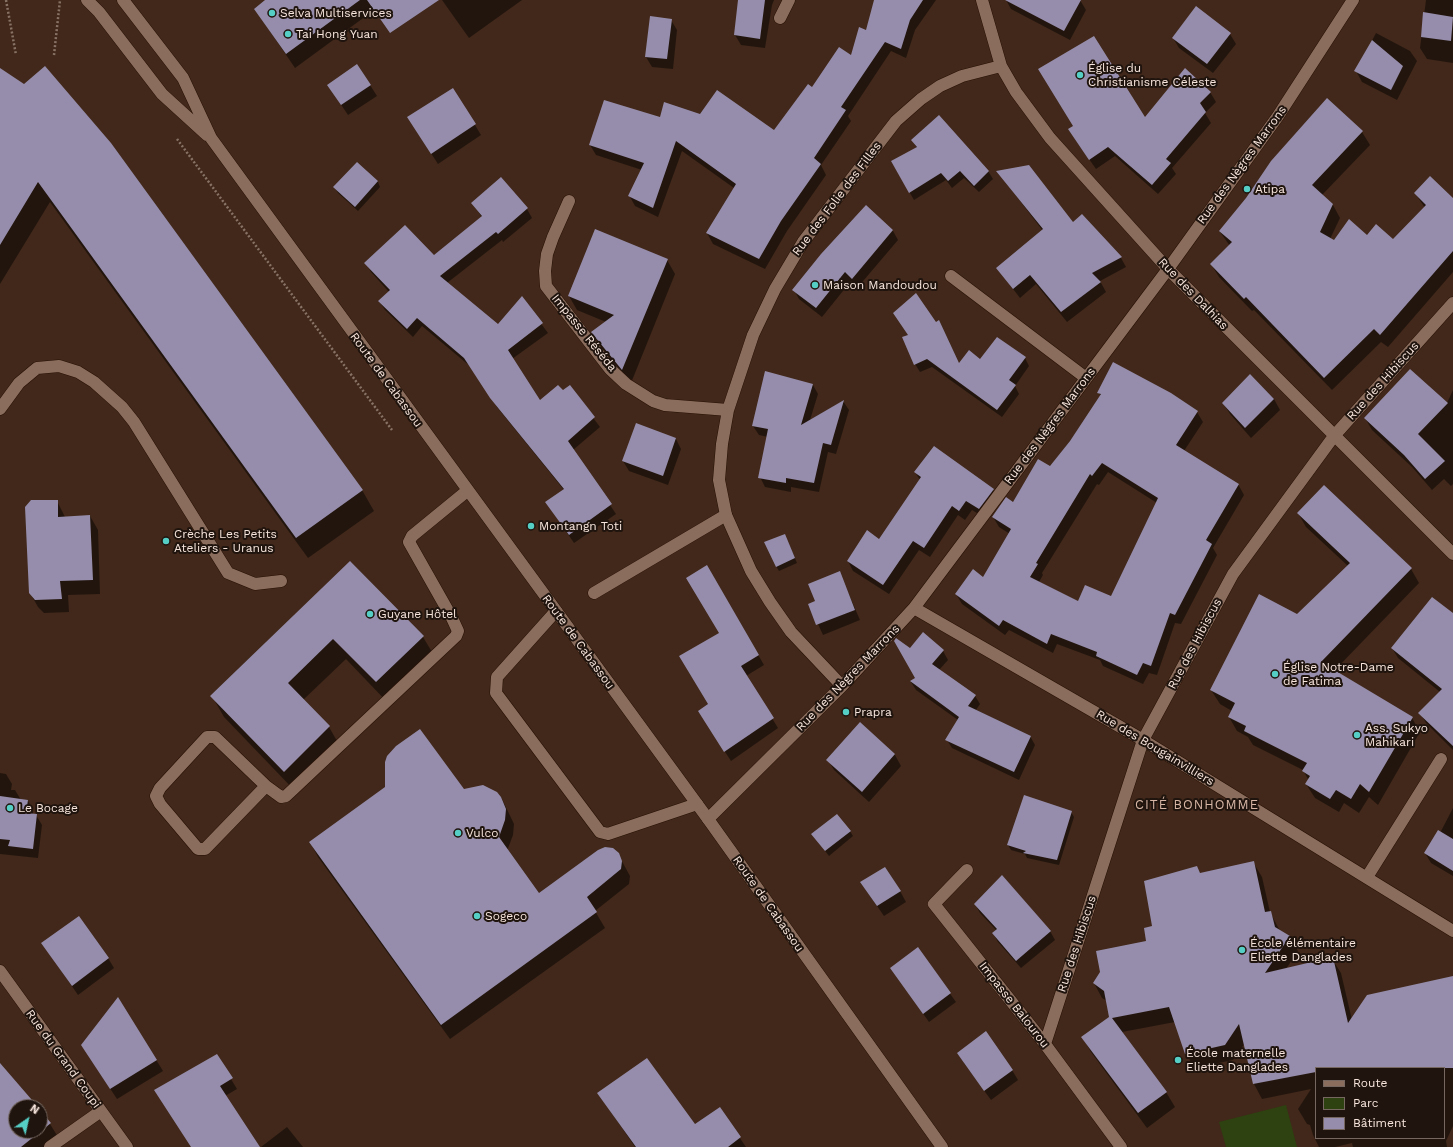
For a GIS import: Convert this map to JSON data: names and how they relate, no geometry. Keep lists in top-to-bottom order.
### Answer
{
  "streets": {
    "street": [
      "Rue des Nègres Marrons",
      "Rue des Folie des Filles",
      "Rue des Dalhias",
      "Impasse Réséda",
      "Route de Cabassou",
      "Rue des Hibiscus",
      "Rue des Bougainvilliers",
      "Impasse Balourou",
      "Rue du Grand Coupi"
    ]
  },
  "crossings": [
    ["Rue des Nègres Marrons", "Rue des Folie des Filles"],
    ["Rue des Nègres Marrons", "Rue des Dalhias"],
    ["Rue des Nègres Marrons", "Route de Cabassou"],
    ["Rue des Nègres Marrons", "Rue des Bougainvilliers"],
    ["Rue des Folie des Filles", "Rue des Dalhias"],
    ["Rue des Folie des Filles", "Impasse Réséda"],
    ["Rue des Dalhias", "Rue des Hibiscus"],
    ["Rue des Hibiscus", "Rue des Bougainvilliers"],
    ["Rue des Hibiscus", "Impasse Balourou"]
  ],
  "districts": ["CITÉ BONHOMME"],
  "places": [
    "Selva Multiservices",
    "Tai Hong Yuan",
    "Église du Christianisme Céleste",
    "Atipa",
    "Maison Mandoudou",
    "Montangn Toti",
    "Crèche Les Petits Ateliers - Uranus",
    "Guyane Hôtel",
    "Église Notre-Dame de Fatima",
    "Prapra",
    "Ass. Sukyo Mahikari",
    "Le Bocage",
    "Vulco",
    "Sogeco",
    "École élémentaire Eliette Danglades",
    "École maternelle Eliette Danglades"
  ],
  "legend": ["Route", "Parc", "Bâtiment"],
  "north": "top right"
}
